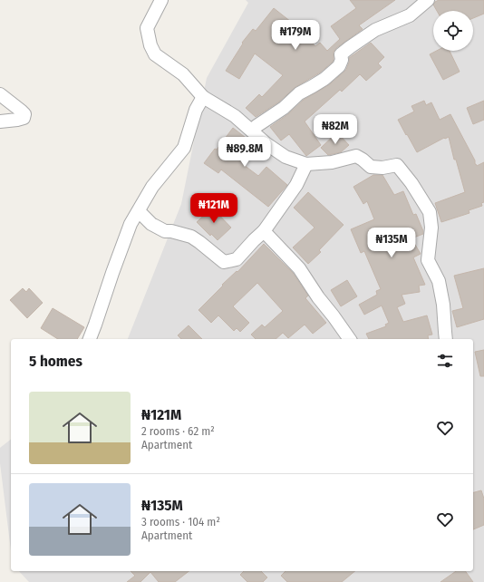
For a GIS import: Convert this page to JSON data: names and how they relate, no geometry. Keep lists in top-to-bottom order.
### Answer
{
  "page": {
    "price": [
      "₦179M",
      "₦82M",
      "₦89.8M",
      "₦121M",
      "₦135M"
    ],
    "heading": "5 homes",
    "list": [
      {
        "name": "₦121M",
        "note": "2 rooms · 62 m² · Apartment"
      },
      {
        "name": "₦135M",
        "note": "3 rooms · 104 m² · Apartment"
      }
    ]
  }
}
